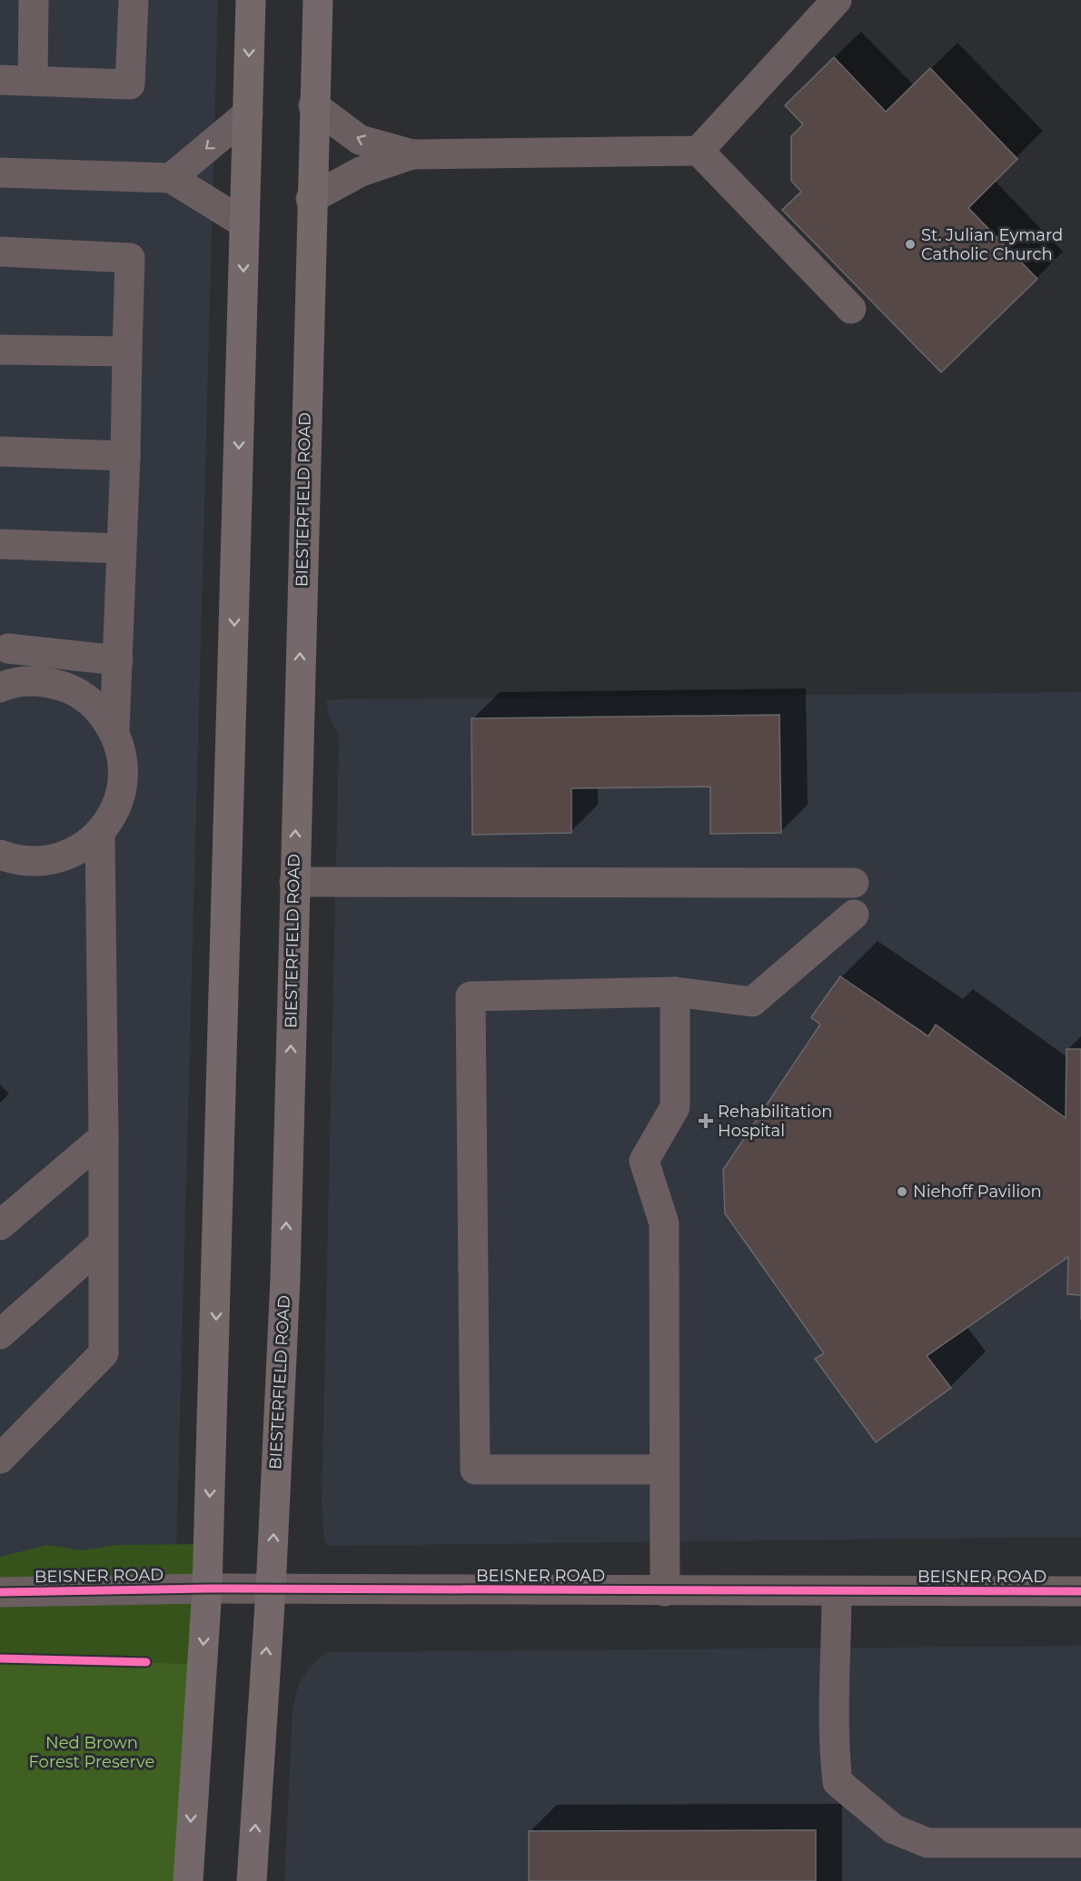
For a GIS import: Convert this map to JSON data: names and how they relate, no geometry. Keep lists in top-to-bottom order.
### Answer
{
  "streets": {
    "main road": ["BIESTERFIELD ROAD"],
    "street": ["BEISNER ROAD"]
  },
  "crossings": [
    ["BIESTERFIELD ROAD", "BEISNER ROAD"]
  ],
  "parks": ["Ned Brown Forest Preserve"],
  "places": {
    "other": ["St. Julian Eymard Catholic Church", "Niehoff Pavilion"],
    "health": ["Rehabilitation Hospital"]
  }
}
